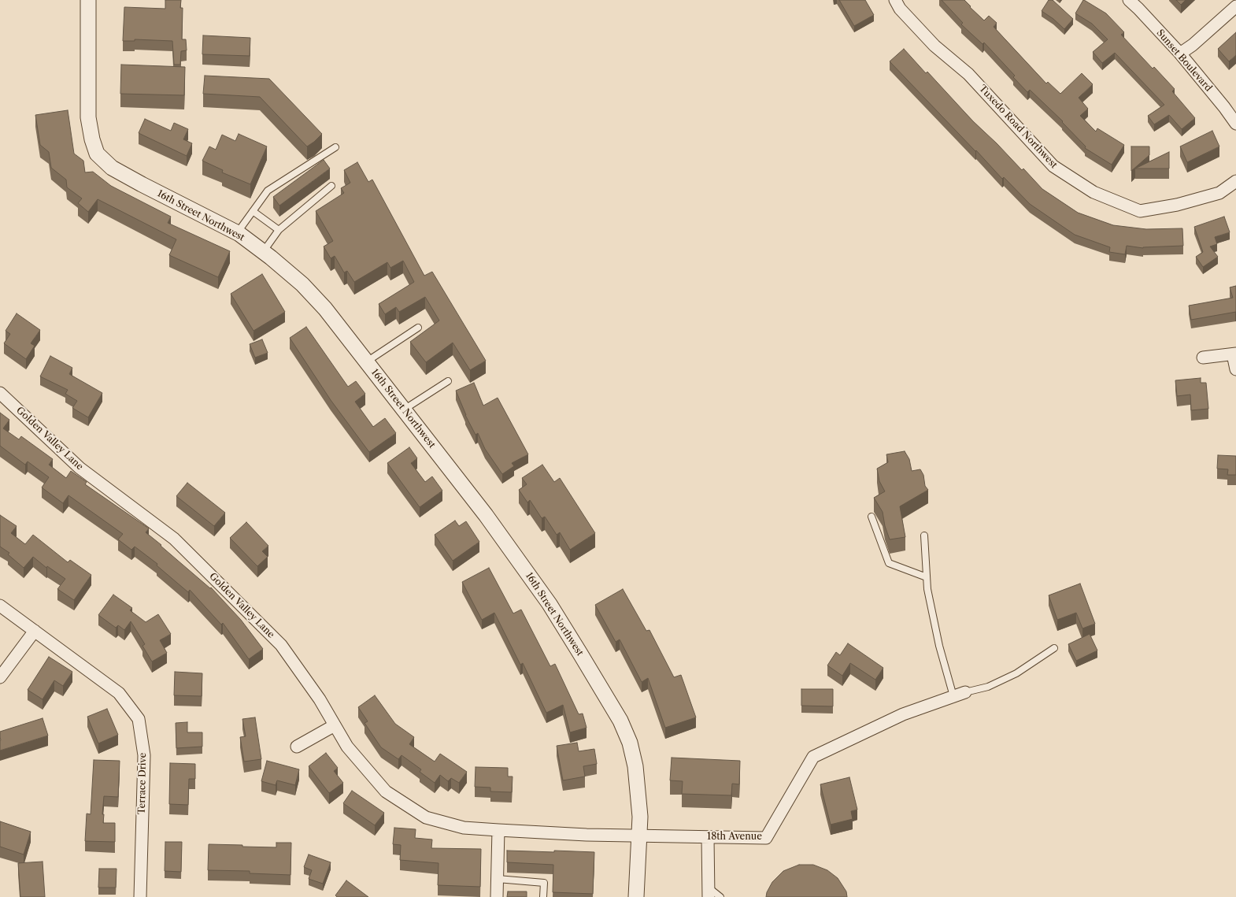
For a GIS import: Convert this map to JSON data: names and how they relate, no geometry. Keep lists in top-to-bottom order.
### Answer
{
  "streets": {
    "street": [
      "Sunset Boulevard",
      "Tuxedo Road Northwest",
      "16th Street Northwest",
      "Golden Valley Lane",
      "Terrace Drive",
      "18th Avenue"
    ]
  },
  "crossings": [
    ["16th Street Northwest", "18th Avenue"],
    ["Golden Valley Lane", "18th Avenue"]
  ]
}
